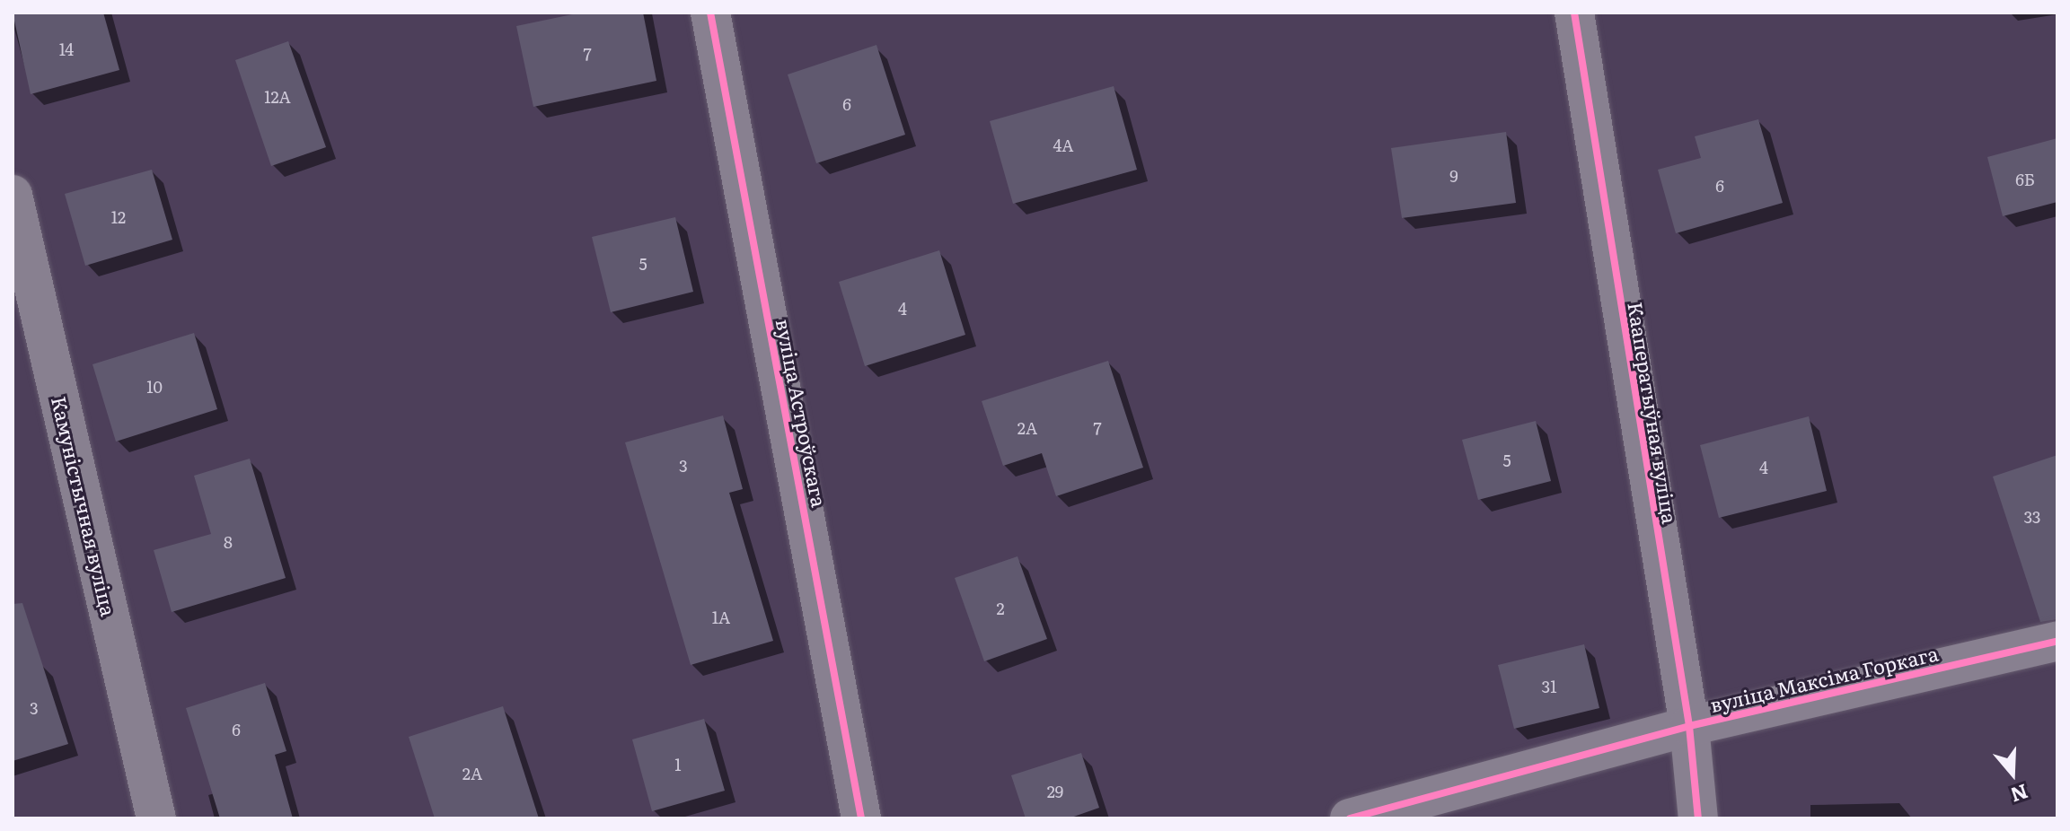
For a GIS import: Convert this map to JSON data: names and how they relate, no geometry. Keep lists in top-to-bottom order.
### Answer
{
  "streets": {
    "street": [
      "вуліца Астроўскага",
      "Кааператыўная вуліца",
      "Камуністычная вуліца",
      "вуліца Максіма Горкага"
    ]
  },
  "crossings": [
    ["Кааператыўная вуліца", "вуліца Максіма Горкага"]
  ],
  "house_numbers": [
    "14",
    "7",
    "12А",
    "6",
    "4А",
    "9",
    "6Б",
    "6",
    "12",
    "5",
    "4",
    "10",
    "2А",
    "7",
    "5",
    "3",
    "4",
    "33",
    "8",
    "2",
    "1А",
    "31",
    "3",
    "6",
    "1",
    "2А",
    "29"
  ],
  "north": "bottom"
}
